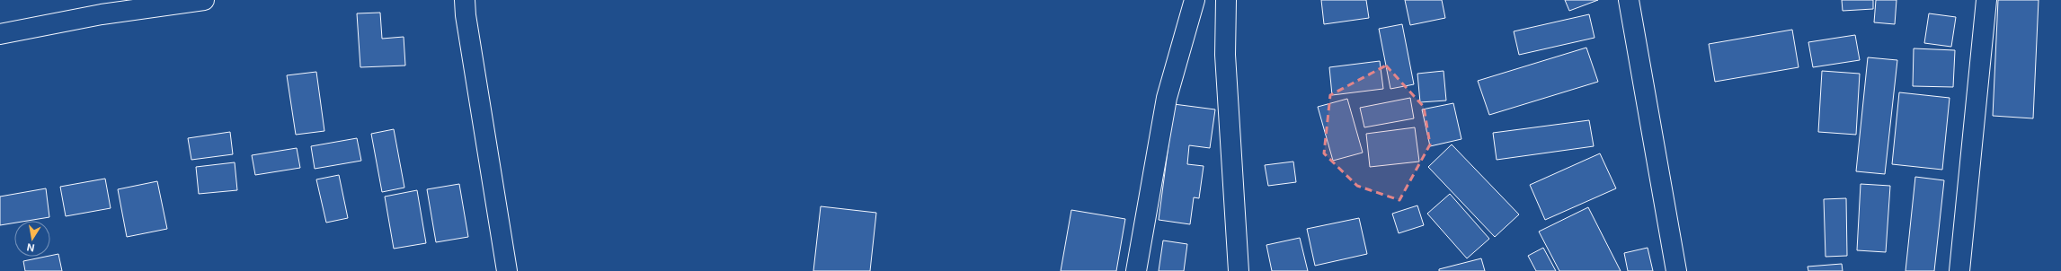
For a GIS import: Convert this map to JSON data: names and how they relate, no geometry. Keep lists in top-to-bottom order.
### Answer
{
  "north": "bottom"
}
